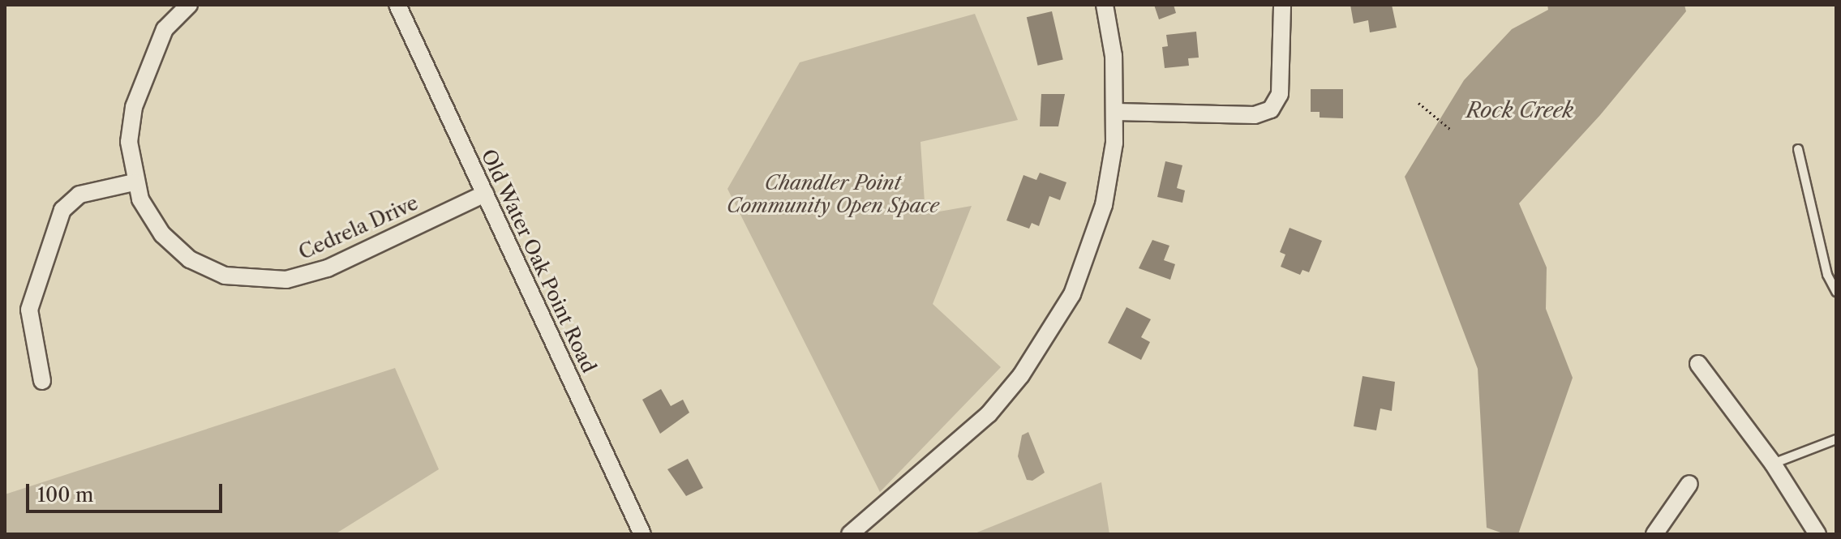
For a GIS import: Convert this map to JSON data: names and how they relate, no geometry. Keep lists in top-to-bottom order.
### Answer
{
  "streets": {
    "street": ["Cedrela Drive", "Old Water Oak Point Road"]
  },
  "crossings": [
    ["Cedrela Drive", "Old Water Oak Point Road"]
  ],
  "water": ["Rock Creek"],
  "parks": ["Chandler Point Community Open Space"],
  "scale_bar": "100 m"
}
